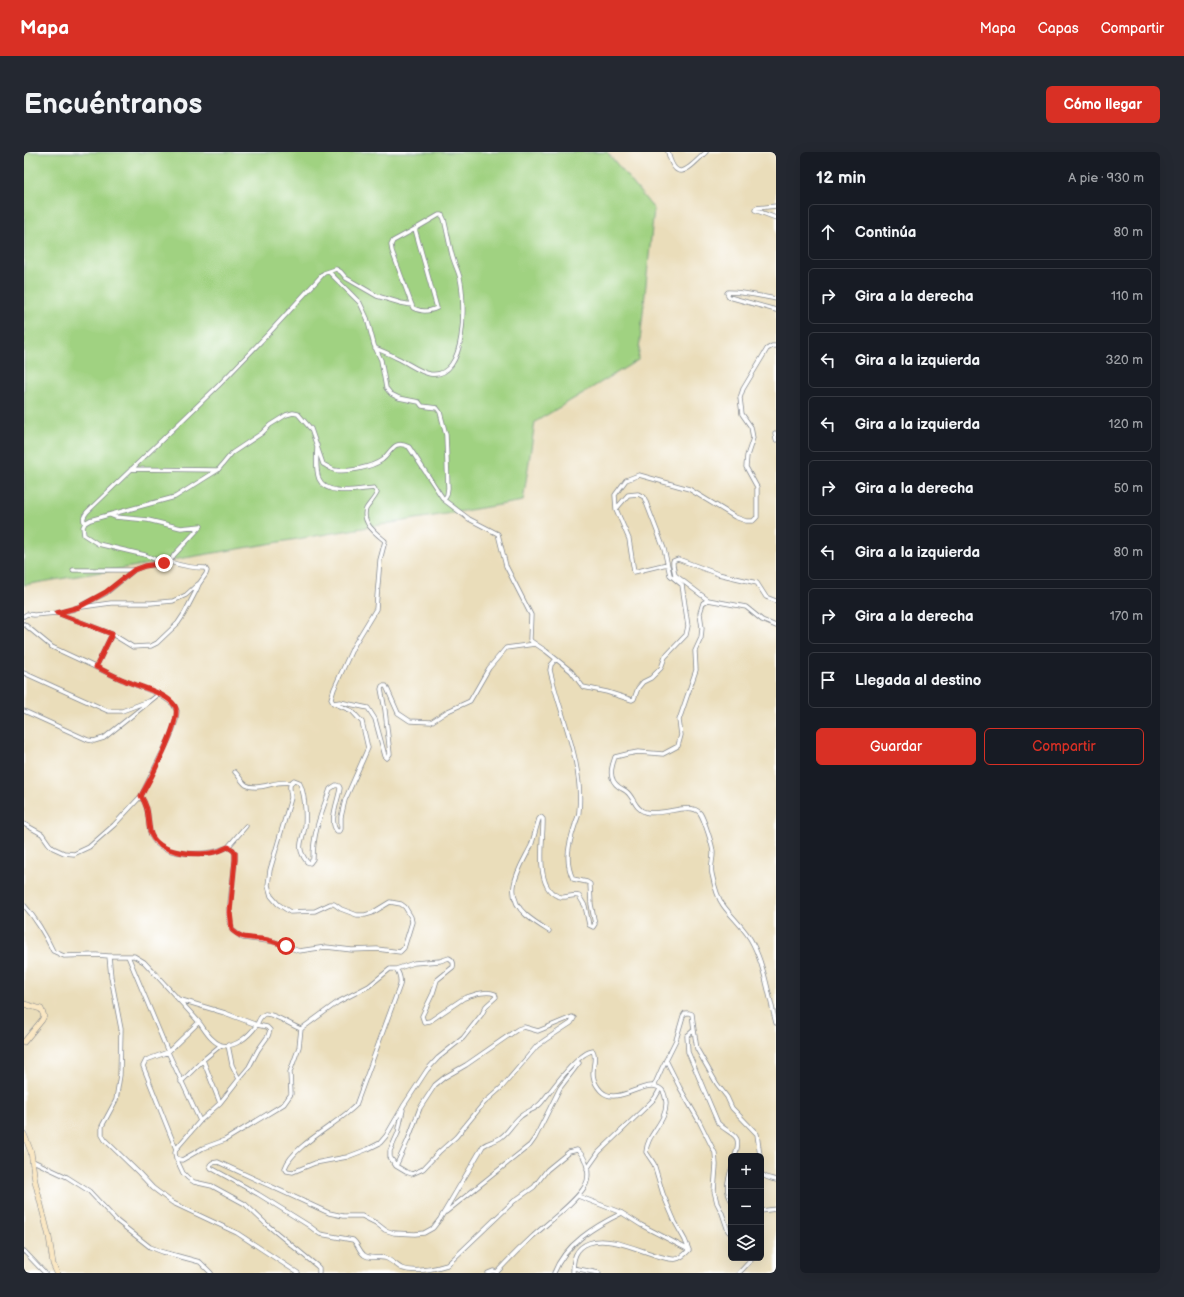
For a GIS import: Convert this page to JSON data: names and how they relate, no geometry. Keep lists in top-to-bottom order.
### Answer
{
  "page": {
    "header": "Mapa",
    "nav": ["Mapa", "Capas", "Compartir"],
    "buttons": [
      "Cómo llegar",
      ["Guardar", "Compartir"]
    ],
    "title": "Encuéntranos",
    "heading": ["12 min", "A pie · 930 m"],
    "list": [
      ["Continúa", "80 m"],
      ["Gira a la derecha", "110 m"],
      ["Gira a la izquierda", "320 m"],
      ["Gira a la izquierda", "120 m"],
      ["Gira a la derecha", "50 m"],
      ["Gira a la izquierda", "80 m"],
      ["Gira a la derecha", "170 m"],
      "Llegada al destino"
    ],
    "map_buttons": ["+", "−"]
  }
}
